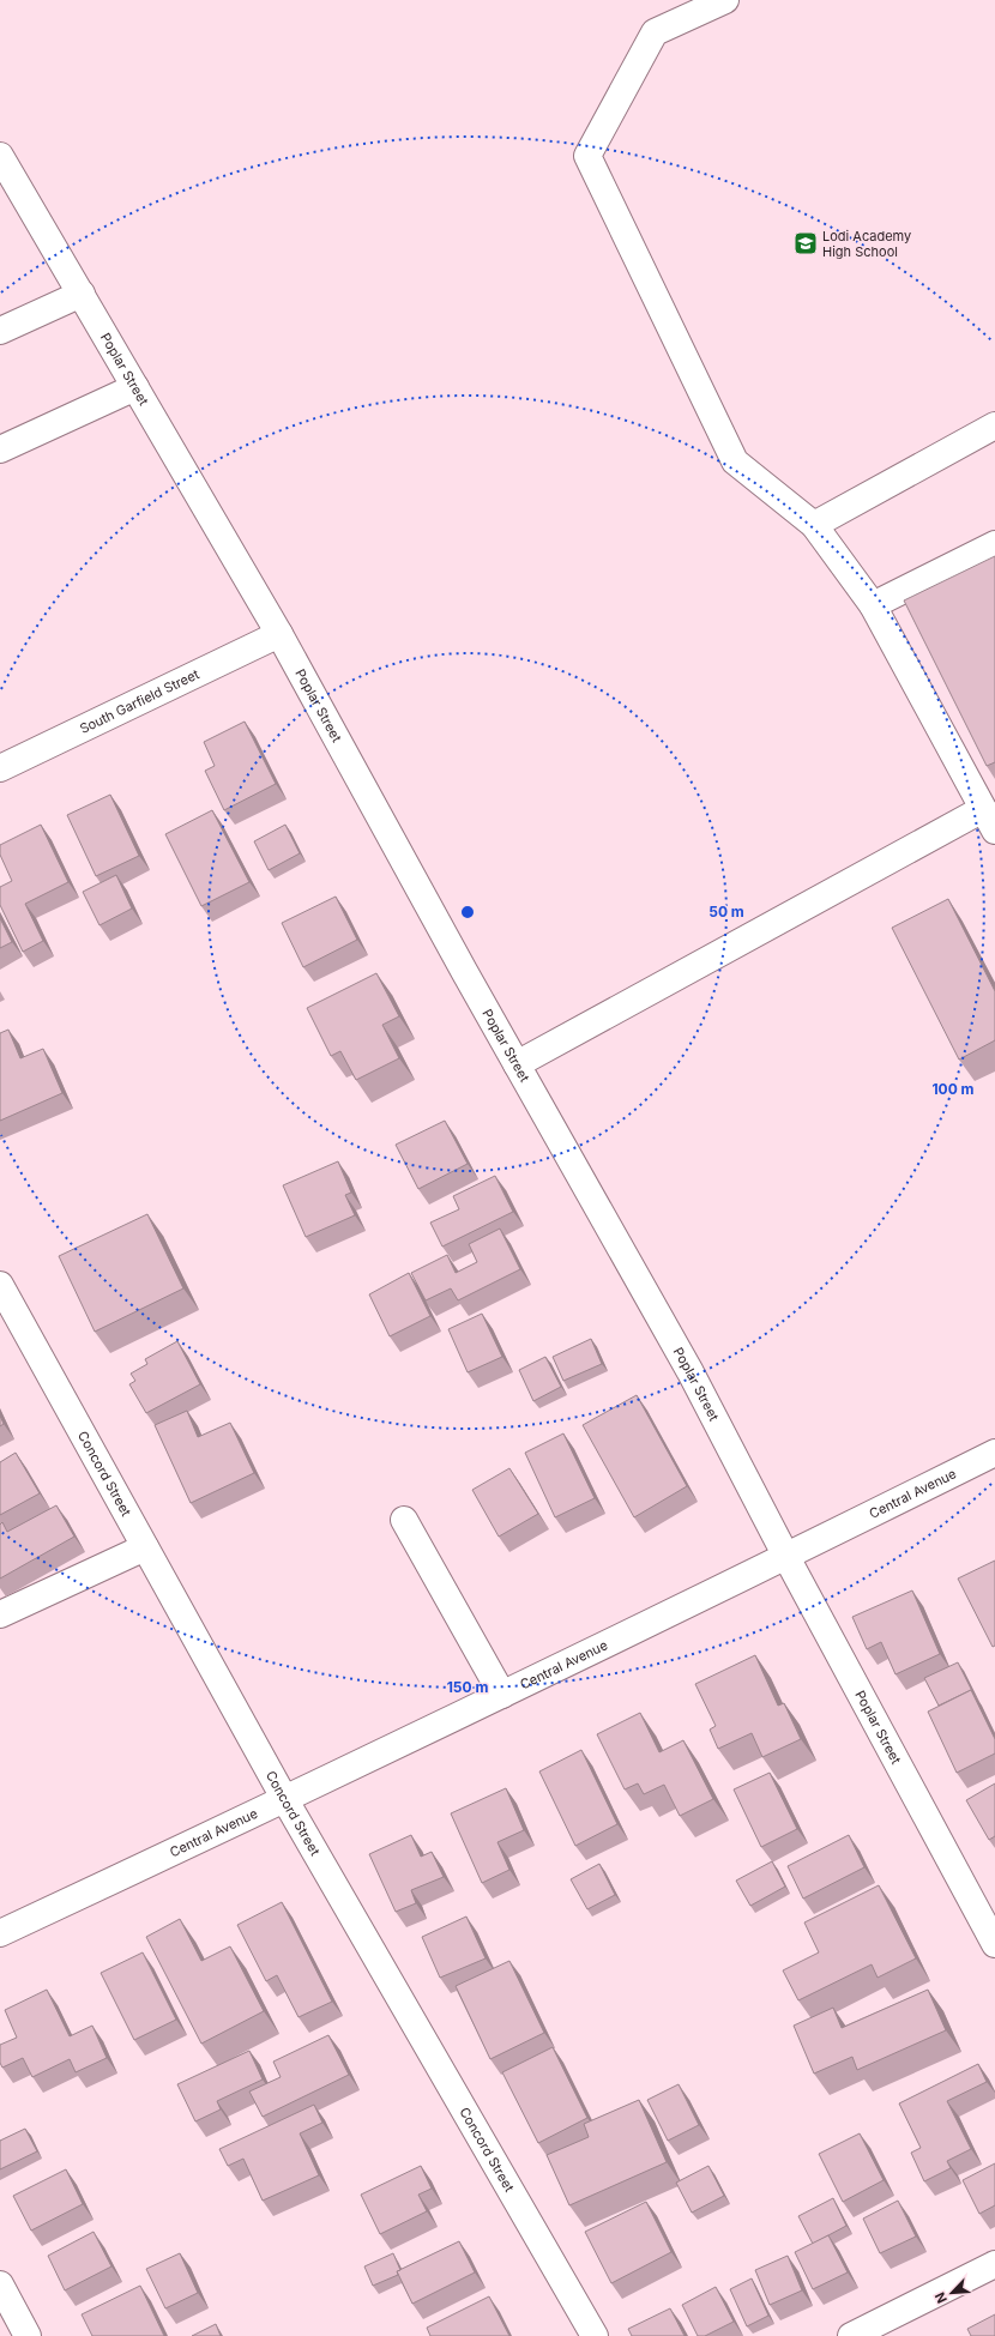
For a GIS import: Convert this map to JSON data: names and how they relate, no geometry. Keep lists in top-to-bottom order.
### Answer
{
  "streets": {
    "street": [
      "Poplar Street",
      "South Garfield Street",
      "Concord Street",
      "Central Avenue"
    ]
  },
  "crossings": [
    ["Poplar Street", "South Garfield Street"],
    ["Poplar Street", "Central Avenue"],
    ["Concord Street", "Central Avenue"]
  ],
  "places": {
    "school or university": ["Lodi Academy High School"]
  },
  "north": "bottom left",
  "rings": ["50 m", "100 m", "150 m"]
}
